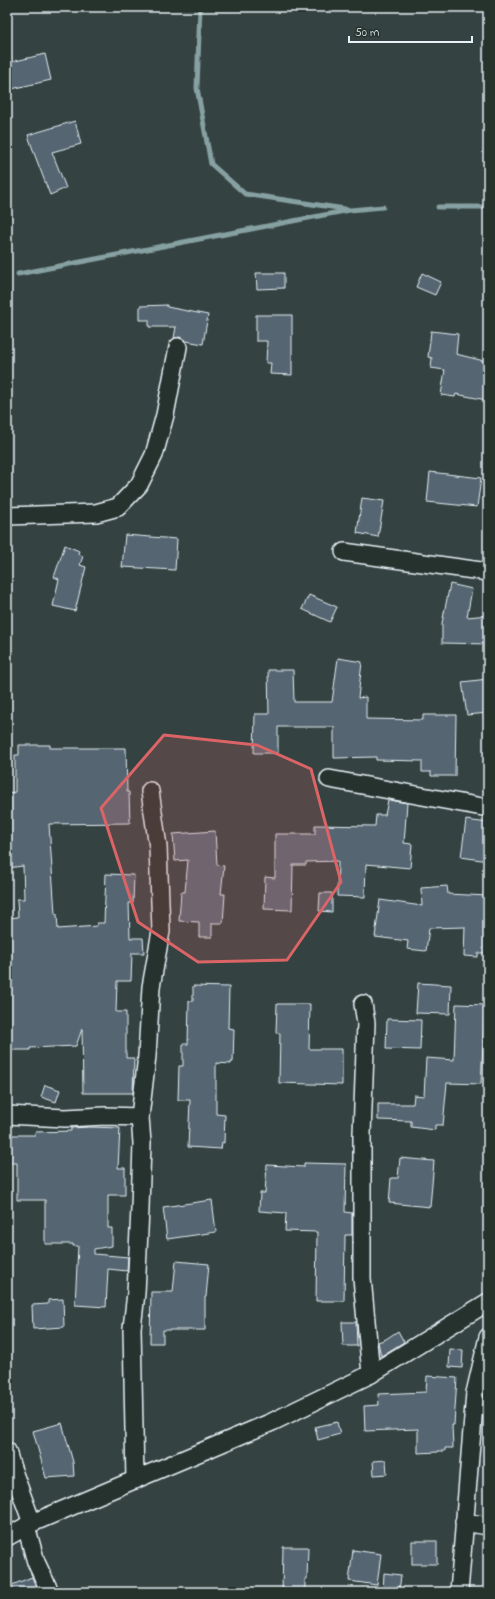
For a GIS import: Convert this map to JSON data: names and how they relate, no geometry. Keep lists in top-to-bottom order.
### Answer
{
  "scale_bar": "50 m"
}
